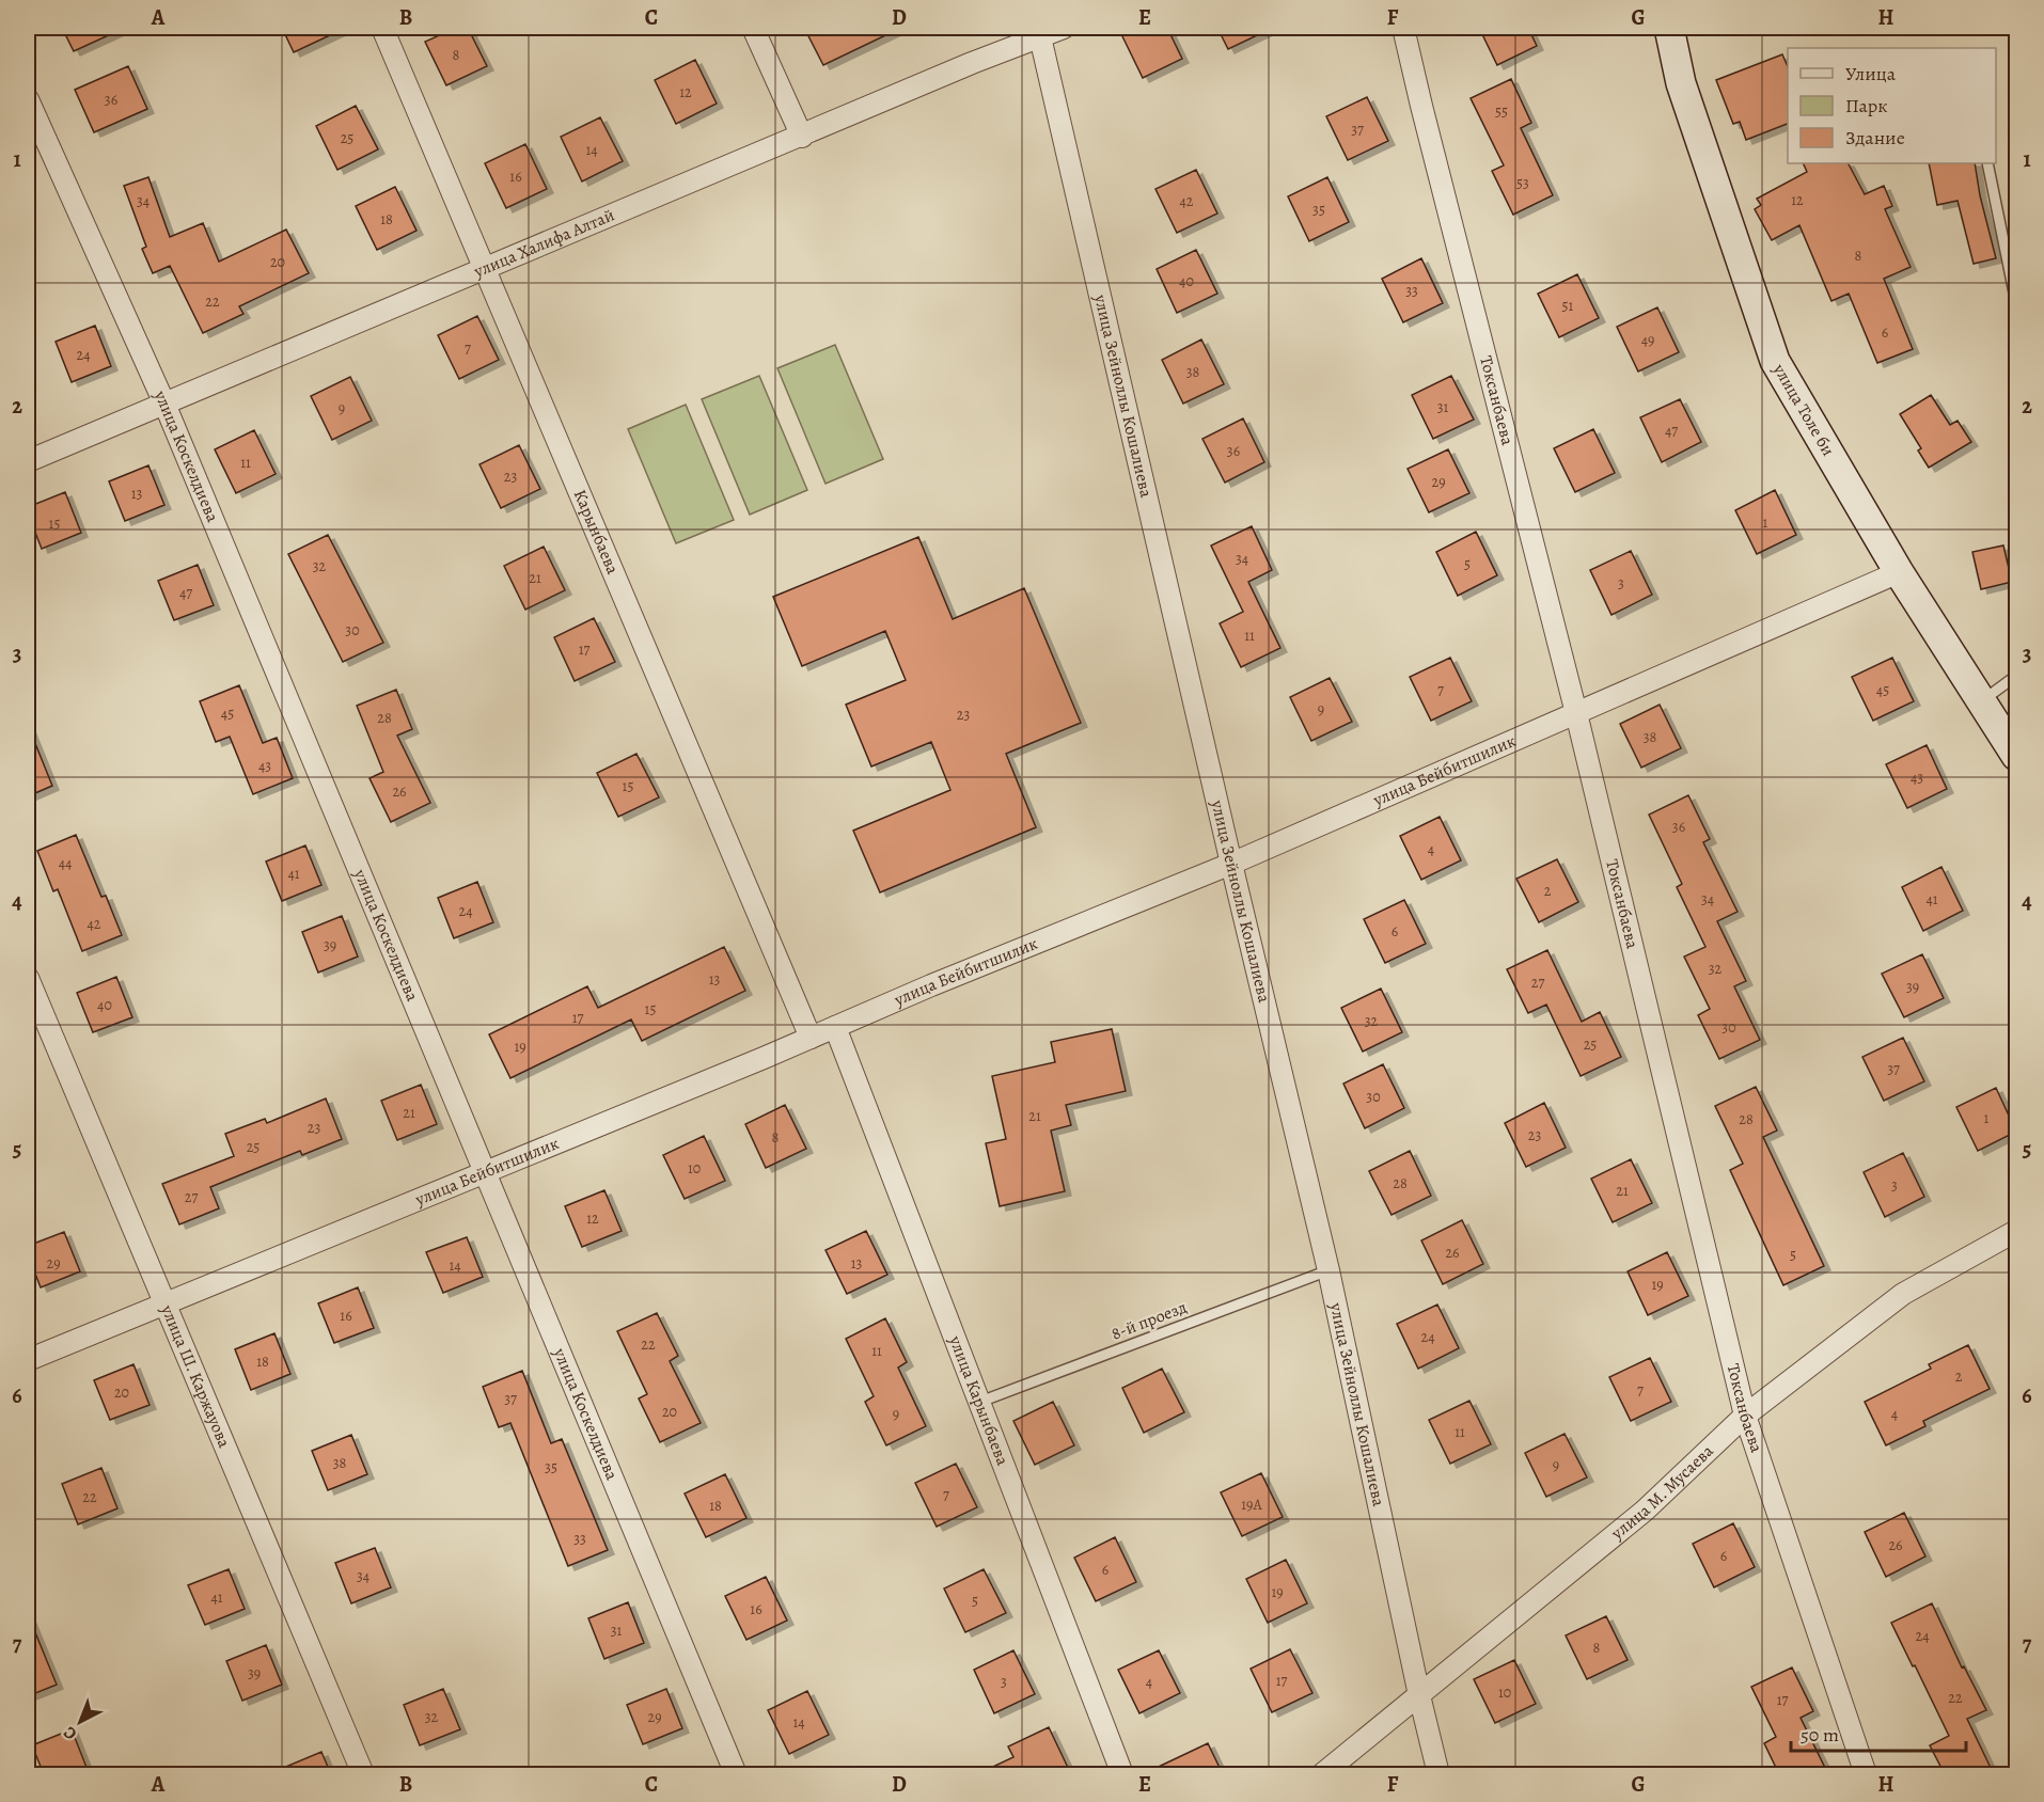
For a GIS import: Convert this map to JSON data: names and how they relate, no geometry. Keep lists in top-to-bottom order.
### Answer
{
  "streets": {
    "street": [
      "улица Халифа Алтай",
      "улица Зейноллы Кошалиева",
      "Токсанбаева",
      "улица Толе би",
      "улица Коскелдиева",
      "Карынбаева",
      "улица Бейбитшилик",
      "улица Ш. Каржауова",
      "улица Карынбаева",
      "улица М. Мусаева"
    ],
    "lane": ["8-й проезд"]
  },
  "crossings": [
    ["улица Халифа Алтай", "улица Зейноллы Кошалиева"],
    ["улица Халифа Алтай", "улица Коскелдиева"],
    ["улица Халифа Алтай", "Карынбаева"],
    ["улица Зейноллы Кошалиева", "улица Бейбитшилик"],
    ["улица Зейноллы Кошалиева", "8-й проезд"],
    ["улица Зейноллы Кошалиева", "улица М. Мусаева"],
    ["Токсанбаева", "улица Бейбитшилик"],
    ["Токсанбаева", "улица М. Мусаева"],
    ["улица Толе би", "улица Бейбитшилик"],
    ["улица Коскелдиева", "улица Бейбитшилик"],
    ["Карынбаева", "улица Бейбитшилик"],
    ["улица Бейбитшилик", "улица Ш. Каржауова"],
    ["улица Бейбитшилик", "улица Карынбаева"],
    ["8-й проезд", "улица Карынбаева"]
  ],
  "house_numbers": [
    "8",
    "12",
    "36",
    "55",
    "37",
    "25",
    "14",
    "16",
    "53",
    "12",
    "34",
    "42",
    "35",
    "18",
    "8",
    "20",
    "40",
    "33",
    "22",
    "51",
    "6",
    "49",
    "7",
    "24",
    "38",
    "31",
    "9",
    "47",
    "36",
    "11",
    "23",
    "29",
    "13",
    "1",
    "15",
    "34",
    "5",
    "32",
    "21",
    "3",
    "47",
    "30",
    "11",
    "17",
    "7",
    "45",
    "9",
    "45",
    "23",
    "28",
    "38",
    "43",
    "43",
    "15",
    "26",
    "36",
    "4",
    "44",
    "41",
    "2",
    "34",
    "41",
    "24",
    "42",
    "6",
    "39",
    "32",
    "13",
    "27",
    "39",
    "40",
    "15",
    "17",
    "32",
    "30",
    "25",
    "19",
    "37",
    "30",
    "21",
    "21",
    "1",
    "28",
    "23",
    "23",
    "8",
    "25",
    "10",
    "28",
    "3",
    "21",
    "27",
    "12",
    "26",
    "5",
    "29",
    "13",
    "14",
    "19",
    "16",
    "24",
    "22",
    "11",
    "18",
    "2",
    "7",
    "20",
    "37",
    "20",
    "9",
    "4",
    "11",
    "38",
    "9",
    "35",
    "7",
    "22",
    "19А",
    "18",
    "33",
    "26",
    "6",
    "6",
    "34",
    "19",
    "41",
    "5",
    "16",
    "31",
    "24",
    "8",
    "39",
    "17",
    "3",
    "4",
    "10",
    "22",
    "17",
    "32",
    "29",
    "14"
  ],
  "legend": ["Улица", "Парк", "Здание"],
  "scale_bar": "50 m",
  "north": "bottom left",
  "grid": {
    "columns": [
      "A",
      "B",
      "C",
      "D",
      "E",
      "F",
      "G",
      "H"
    ],
    "rows": [
      "1",
      "2",
      "3",
      "4",
      "5",
      "6",
      "7"
    ]
  }
}
